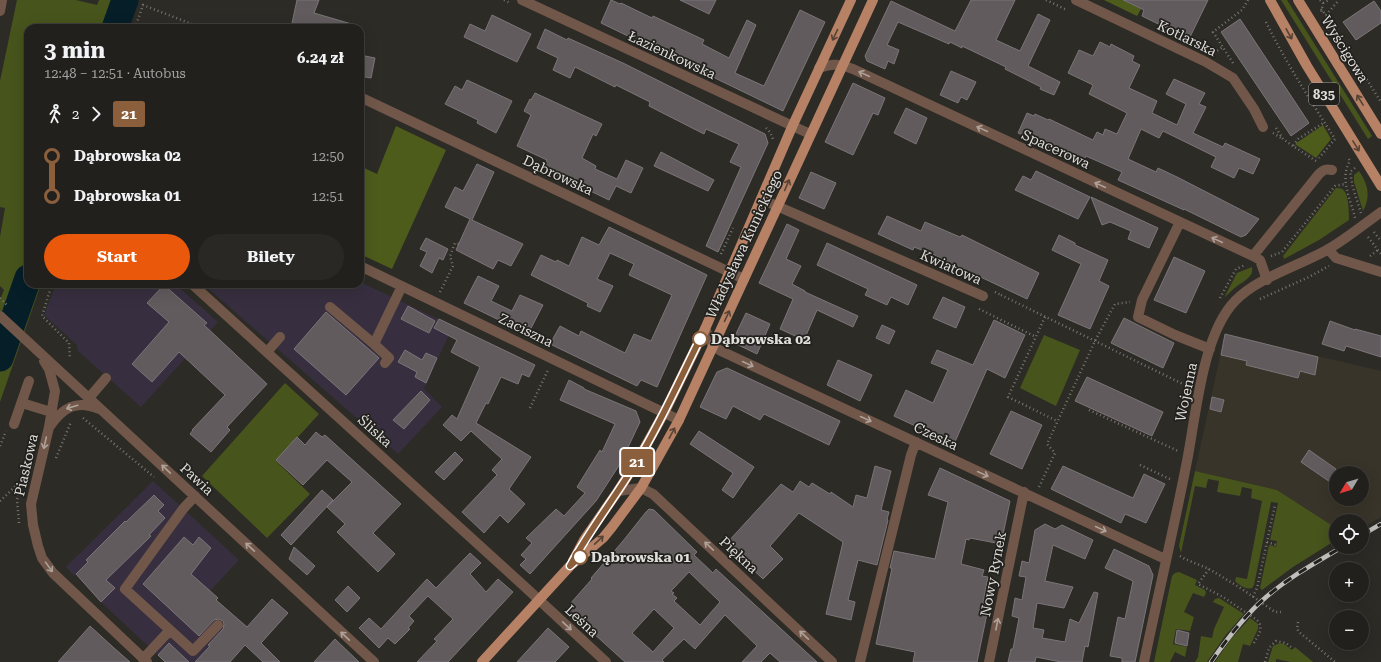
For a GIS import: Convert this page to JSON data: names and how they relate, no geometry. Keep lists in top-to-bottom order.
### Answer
{
  "streets": {
    "main road": ["Wyścigowa", "835", "Władysława Kunickiego"],
    "street": [
      "Kotlarska",
      "Łazienkowska",
      "Spacerowa",
      "Dąbrowska",
      "Kwiatowa",
      "Zaciszna",
      "Wojenna",
      "Śliska",
      "Czeska",
      "Piaskowa",
      "Pawia",
      "Piękna",
      "Nowy Rynek",
      "Leśna"
    ]
  },
  "crossings": [
    ["Łazienkowska", "Władysława Kunickiego"],
    ["Spacerowa", "Władysława Kunickiego"],
    ["Spacerowa", "Wojenna"],
    ["Dąbrowska", "Władysława Kunickiego"],
    ["Władysława Kunickiego", "Kwiatowa"],
    ["Władysława Kunickiego", "Zaciszna"],
    ["Władysława Kunickiego", "Śliska"],
    ["Władysława Kunickiego", "Czeska"],
    ["Władysława Kunickiego", "Piękna"],
    ["Władysława Kunickiego", "Leśna"],
    ["Wojenna", "Czeska"],
    ["Śliska", "Leśna"],
    ["Czeska", "Nowy Rynek"],
    ["Piaskowa", "Pawia"]
  ],
  "one_way": [
    "Spacerowa",
    "Czeska",
    "Piaskowa",
    "Pawia",
    "Piękna",
    "Nowy Rynek",
    "Leśna"
  ],
  "places": ["Dąbrowska 02", "Dąbrowska 01"],
  "lines": ["bus line 21"],
  "north": "bottom left",
  "page": {
    "on_map": "21",
    "heading": ["3 min", "12:48 – 12:51 · Autobus", "6.24 zł"],
    "legs": ["2", "21"],
    "list": [
      {
        "name": "Dąbrowska 02",
        "value": "12:50"
      },
      {
        "name": "Dąbrowska 01",
        "value": "12:51"
      }
    ],
    "buttons": ["Start", "Bilety"],
    "map_buttons": ["+", "−"]
  }
}
